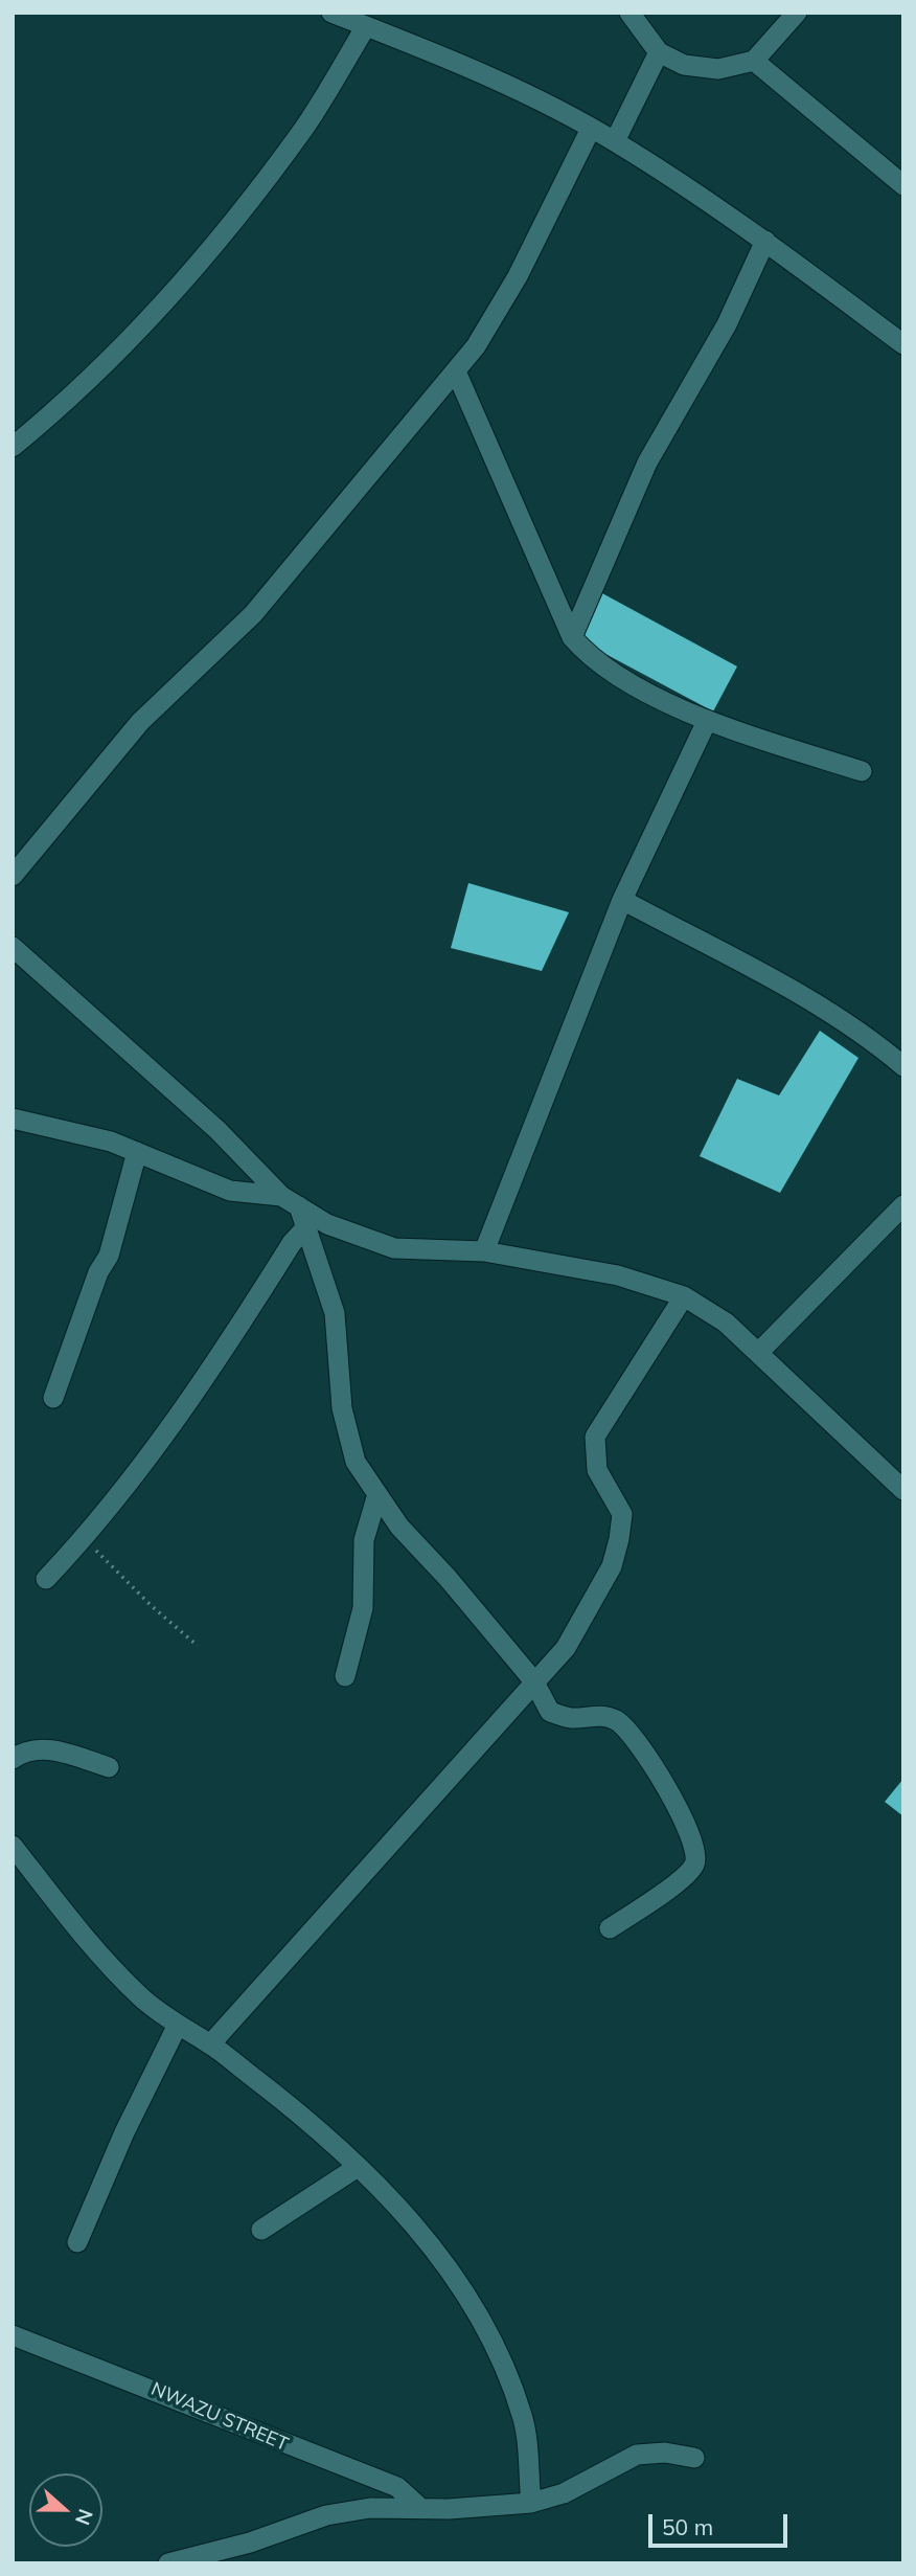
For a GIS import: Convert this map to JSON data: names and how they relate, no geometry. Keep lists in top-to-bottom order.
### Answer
{
  "streets": {
    "street": ["NWAZU STREET"]
  },
  "scale_bar": "50 m",
  "north": "right"
}
